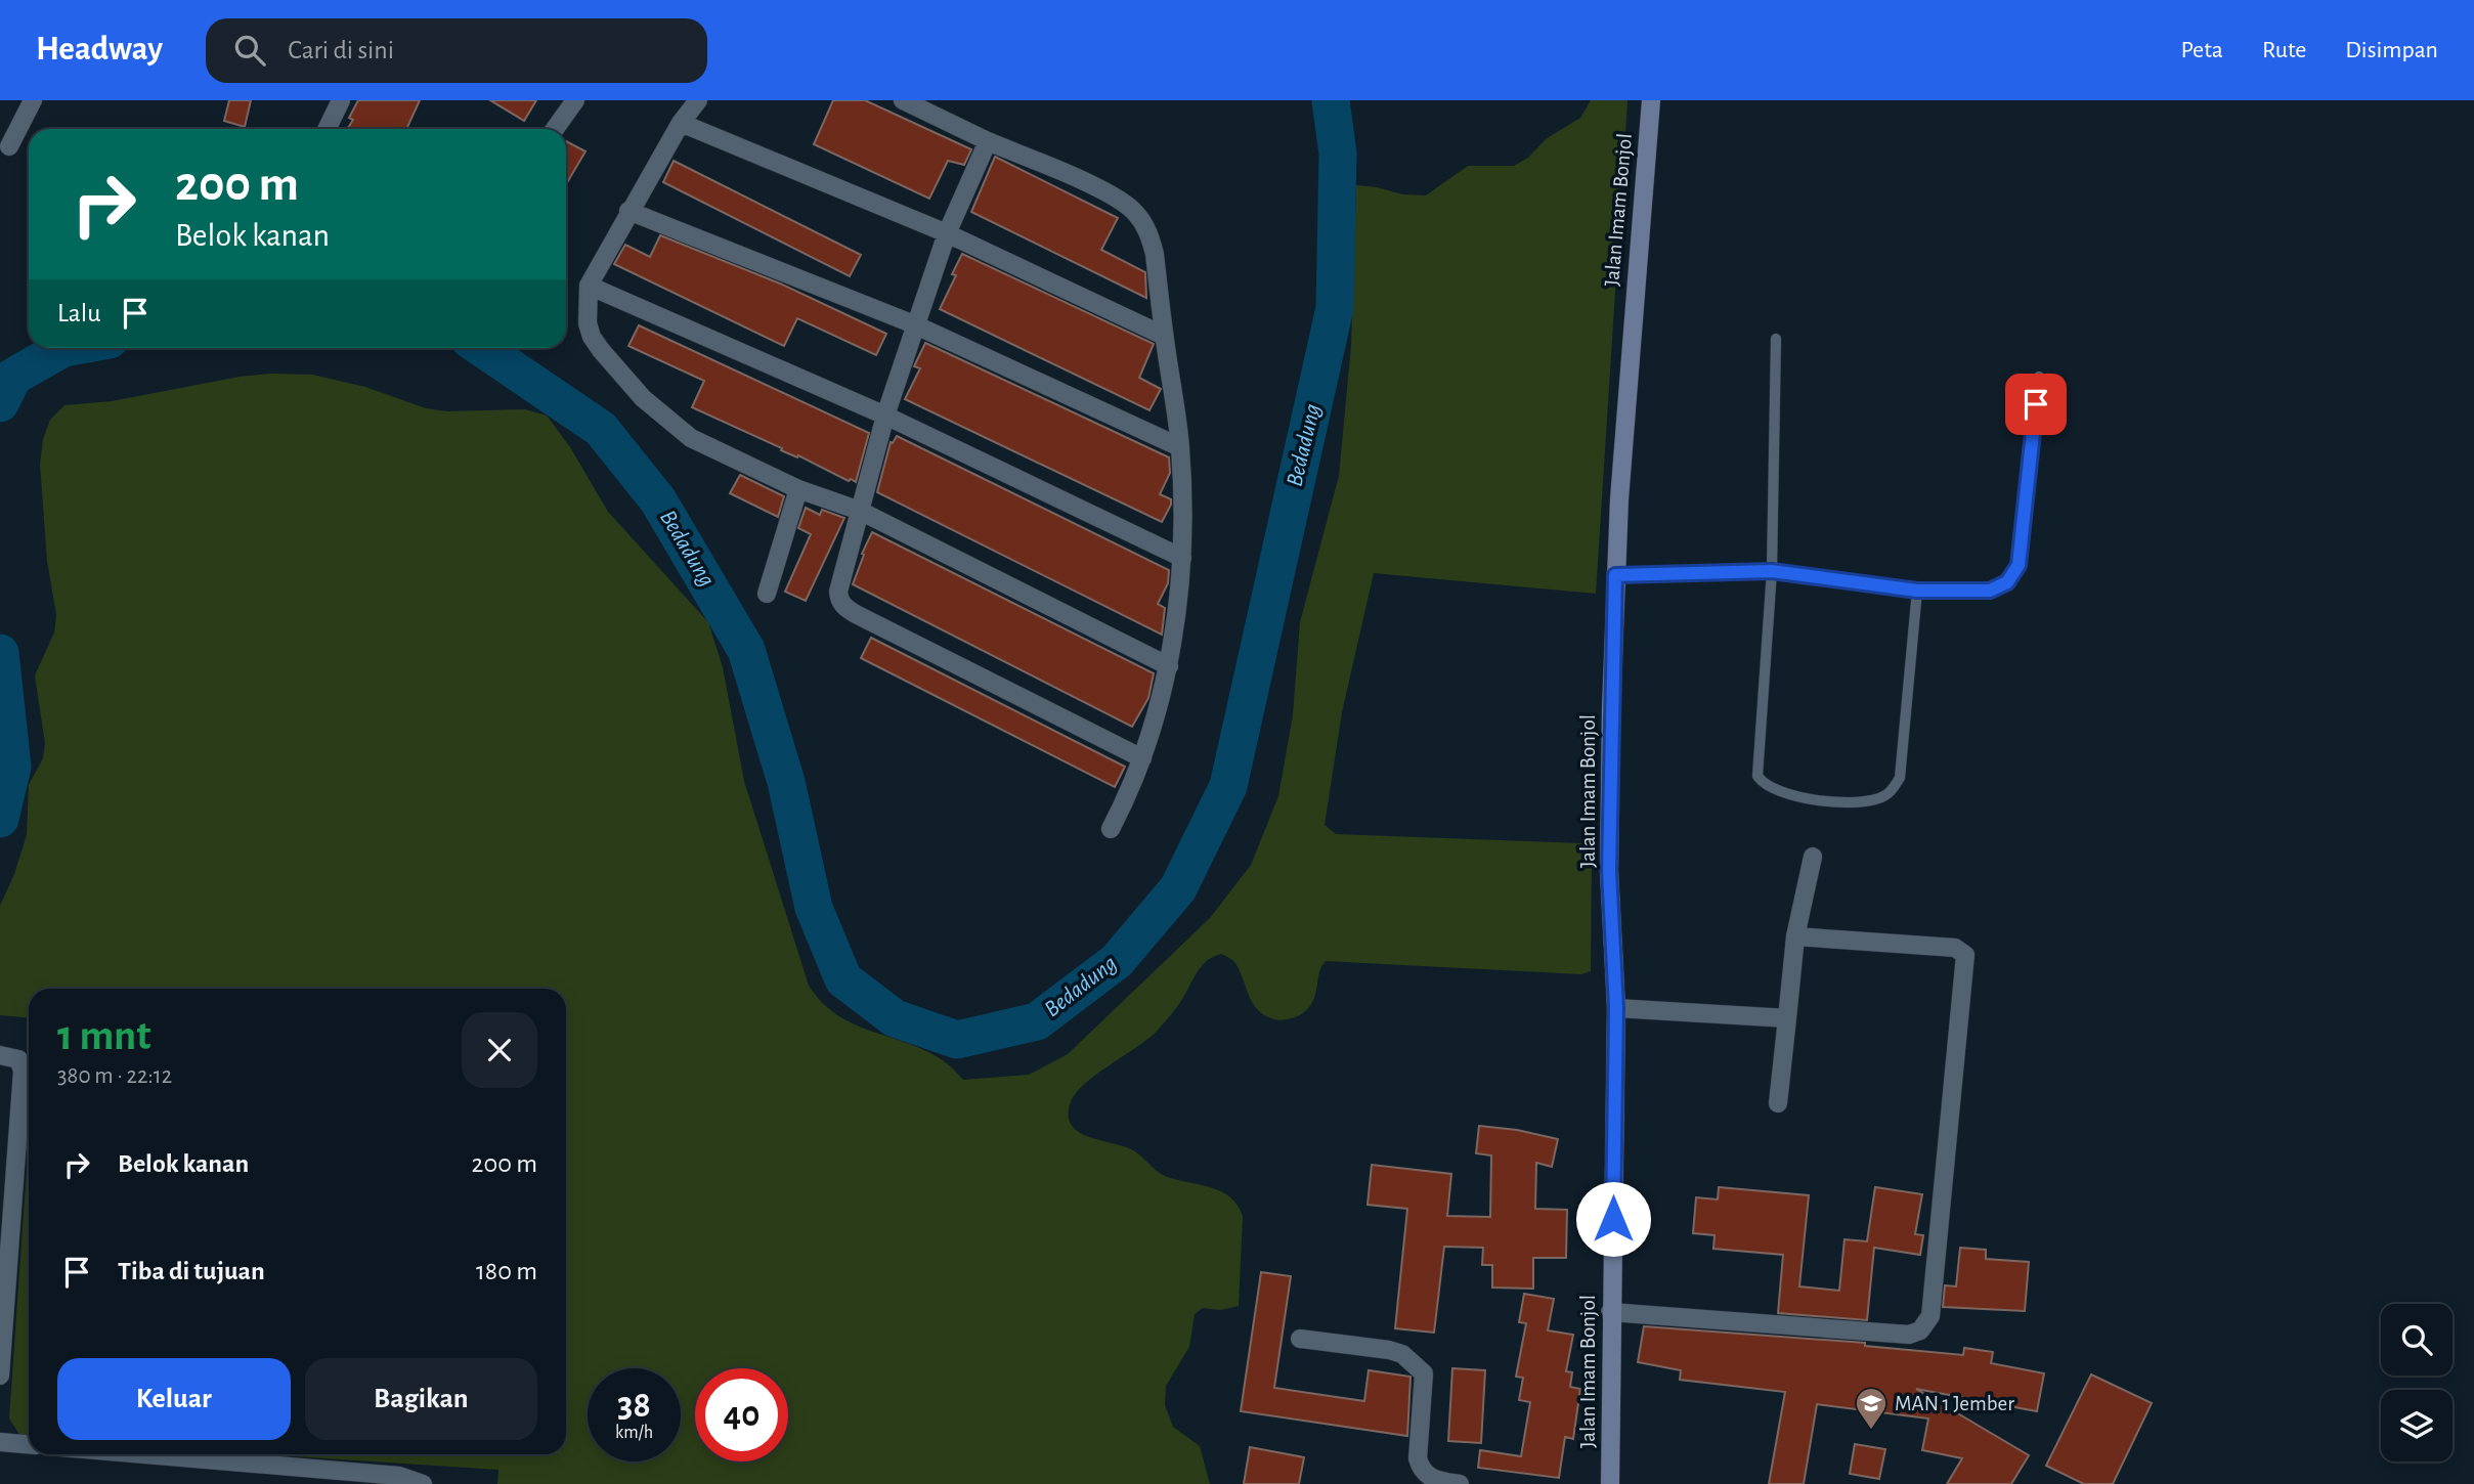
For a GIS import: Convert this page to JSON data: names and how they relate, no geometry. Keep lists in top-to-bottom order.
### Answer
{
  "streets": {
    "street": ["Jalan Imam Bonjol"]
  },
  "water": ["Bedadung"],
  "places": {
    "school or university": ["MAN 1 Jember"]
  },
  "page": {
    "header": "Headway",
    "search": "Cari di sini",
    "nav": ["Peta", "Rute", "Disimpan"],
    "turn": ["200 m", "Belok kanan"],
    "then": "Lalu",
    "heading": ["1 mnt", "380 m · 22:12"],
    "list": [
      {
        "name": "Belok kanan",
        "value": "200 m"
      },
      {
        "name": "Tiba di tujuan",
        "value": "180 m"
      }
    ],
    "buttons": ["Keluar", "Bagikan"],
    "speed": "38 km/h",
    "limit": "40"
  }
}
